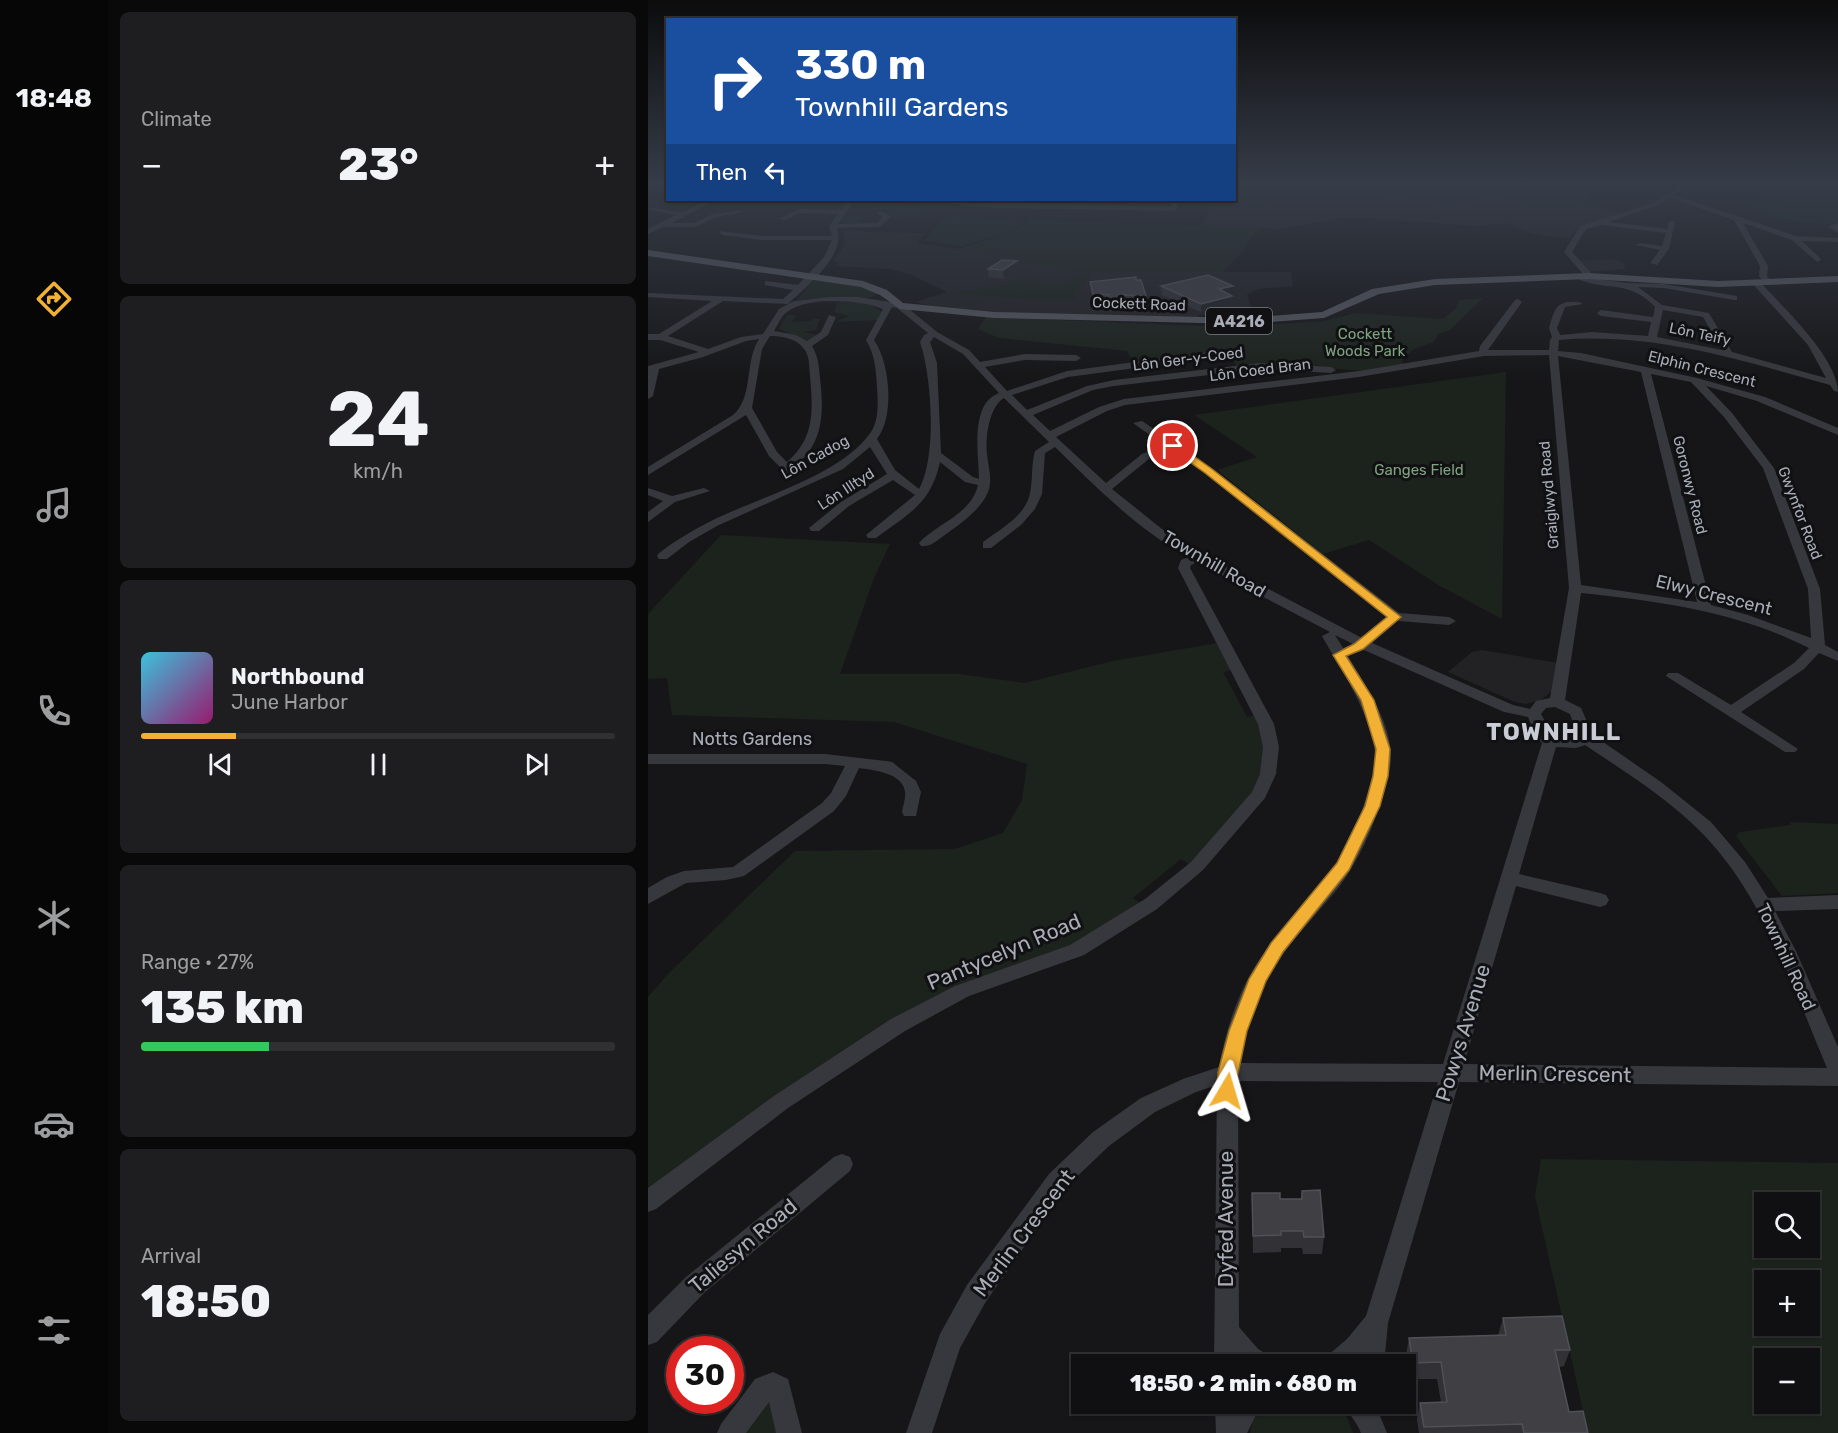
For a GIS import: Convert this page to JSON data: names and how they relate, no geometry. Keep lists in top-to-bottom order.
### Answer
{
  "streets": {
    "main road": ["Cockett Road", "A4216"],
    "street": [
      "Lôn Teify",
      "Lôn Ger-y-Coed",
      "Elphin Crescent",
      "Lôn Coed Bran",
      "Lôn Cadog",
      "Goronwy Road",
      "Lôn Illtyd",
      "Graiglwyd Road",
      "Gwynfor Road",
      "Townhill Road",
      "Elwy Crescent",
      "Notts Gardens",
      "Pantycelyn Road",
      "Powys Avenue",
      "Merlin Crescent",
      "Dyfed Avenue",
      "Taliesyn Road"
    ]
  },
  "crossings": [
    ["Cockett Road", "A4216"],
    ["Cockett Road", "Townhill Road"],
    ["Lôn Teify", "Graiglwyd Road"],
    ["Lôn Ger-y-Coed", "Lôn Coed Bran"],
    ["Lôn Ger-y-Coed", "Townhill Road"],
    ["Elphin Crescent", "Lôn Coed Bran"],
    ["Elphin Crescent", "Goronwy Road"],
    ["Elphin Crescent", "Graiglwyd Road"],
    ["Elphin Crescent", "Gwynfor Road"],
    ["Lôn Coed Bran", "Graiglwyd Road"],
    ["Lôn Coed Bran", "Townhill Road"],
    ["Goronwy Road", "Elwy Crescent"],
    ["Graiglwyd Road", "Townhill Road"],
    ["Graiglwyd Road", "Elwy Crescent"],
    ["Graiglwyd Road", "Powys Avenue"],
    ["Gwynfor Road", "Elwy Crescent"],
    ["Townhill Road", "Pantycelyn Road"],
    ["Townhill Road", "Powys Avenue"],
    ["Powys Avenue", "Merlin Crescent"],
    ["Merlin Crescent", "Dyfed Avenue"]
  ],
  "districts": ["TOWNHILL"],
  "parks": ["Cockett Woods Park", "Ganges Field"],
  "page": {
    "tabs": "18:48",
    "tile": [
      "Climate",
      ["24", "km/h"],
      ["Range · 27%", "135 km"],
      ["Arrival", "18:50"]
    ],
    "turn": ["330 m", "Townhill Gardens"],
    "heat": ["−", "23°", "+"],
    "then": "Then",
    "song": ["Northbound", "June Harbor"],
    "map_buttons": ["+", "−"],
    "limit": "30",
    "trip": "18:50 · 2 min · 680 m"
  }
}
